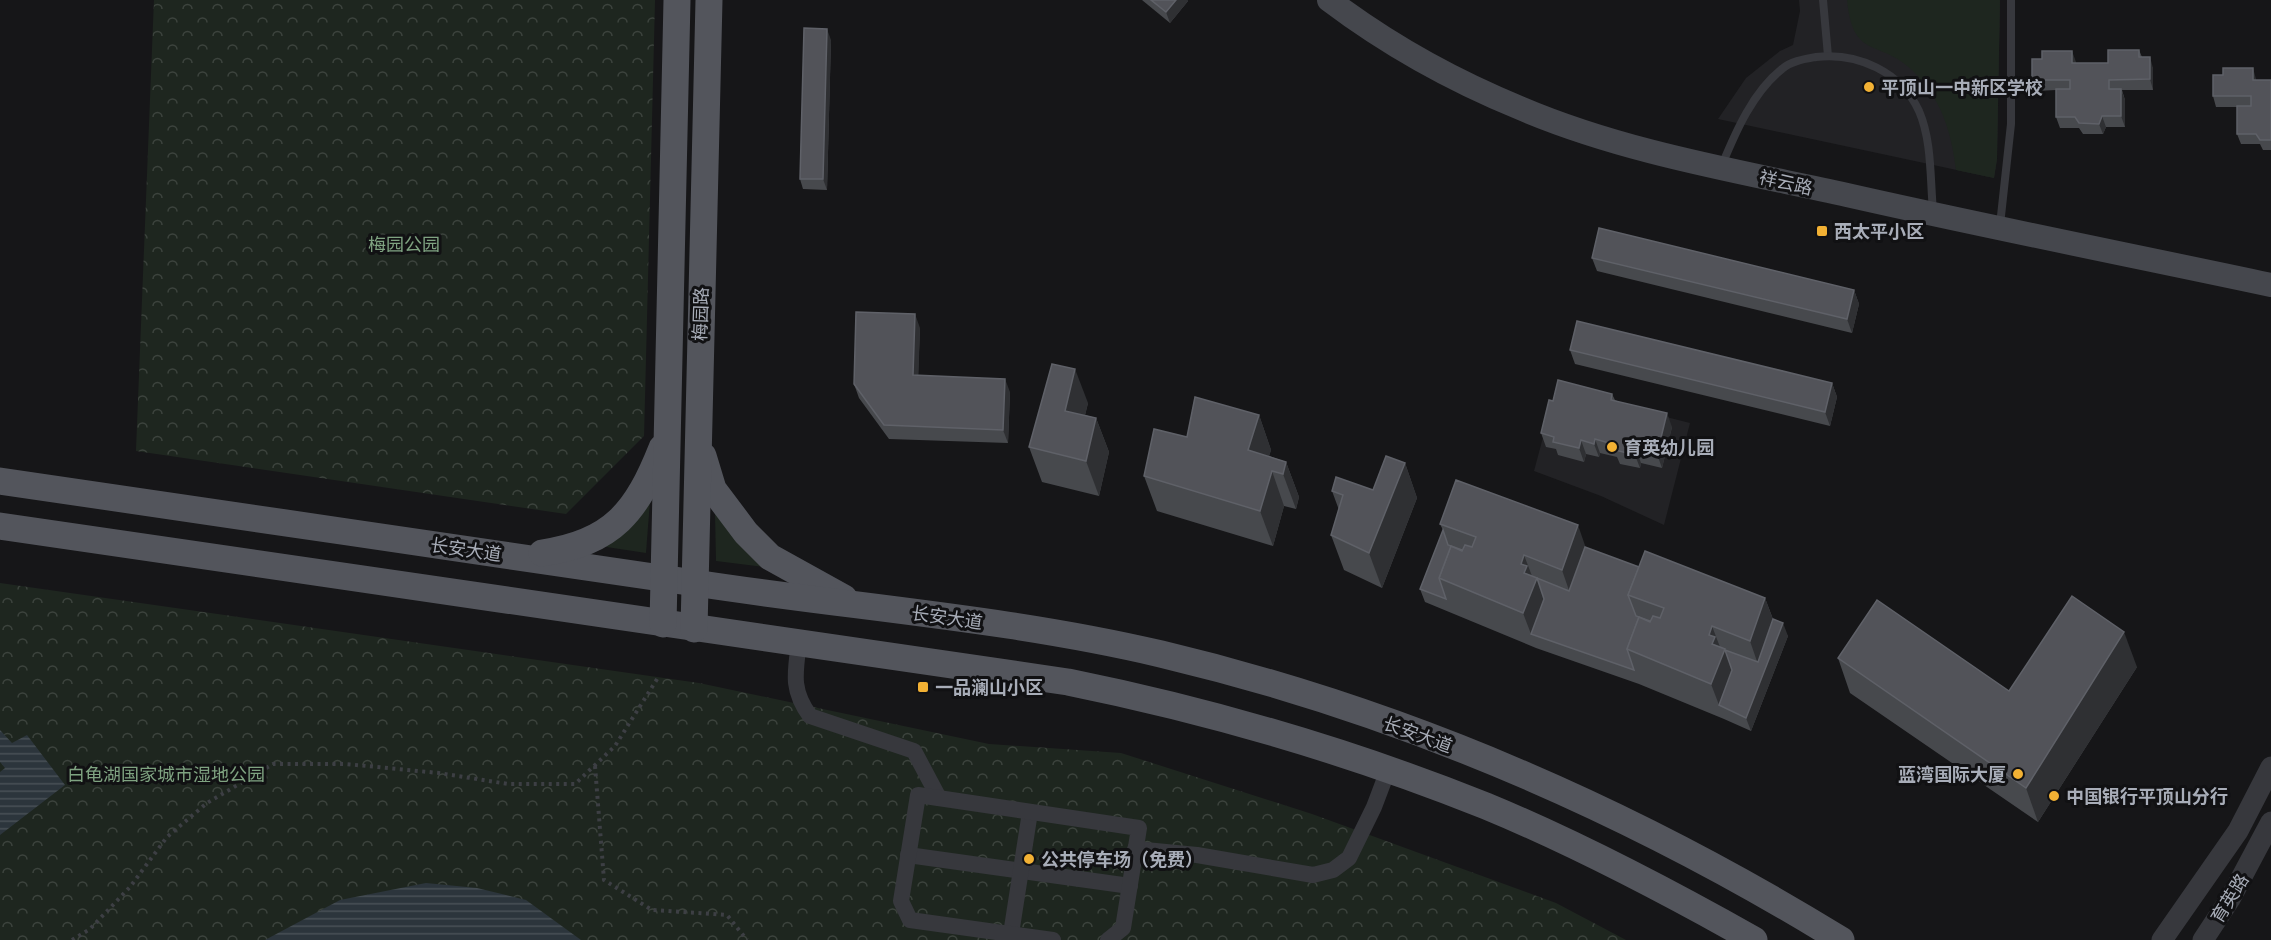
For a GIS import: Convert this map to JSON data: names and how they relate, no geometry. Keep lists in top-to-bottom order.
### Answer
{
  "streets": {
    "main road": ["祥云路", "梅园路", "长安大道"],
    "street": ["育英路"]
  },
  "crossings": [
    ["梅园路", "长安大道"]
  ],
  "parks": ["梅园公园", "白龟湖国家城市湿地公园"],
  "places": {
    "other": [
      "平顶山一中新区学校",
      "育英幼儿园",
      "蓝湾国际大厦",
      "中国银行平顶山分行",
      "公共停车场（免费）"
    ],
    "transit": ["西太平小区", "一品澜山小区"]
  }
}
